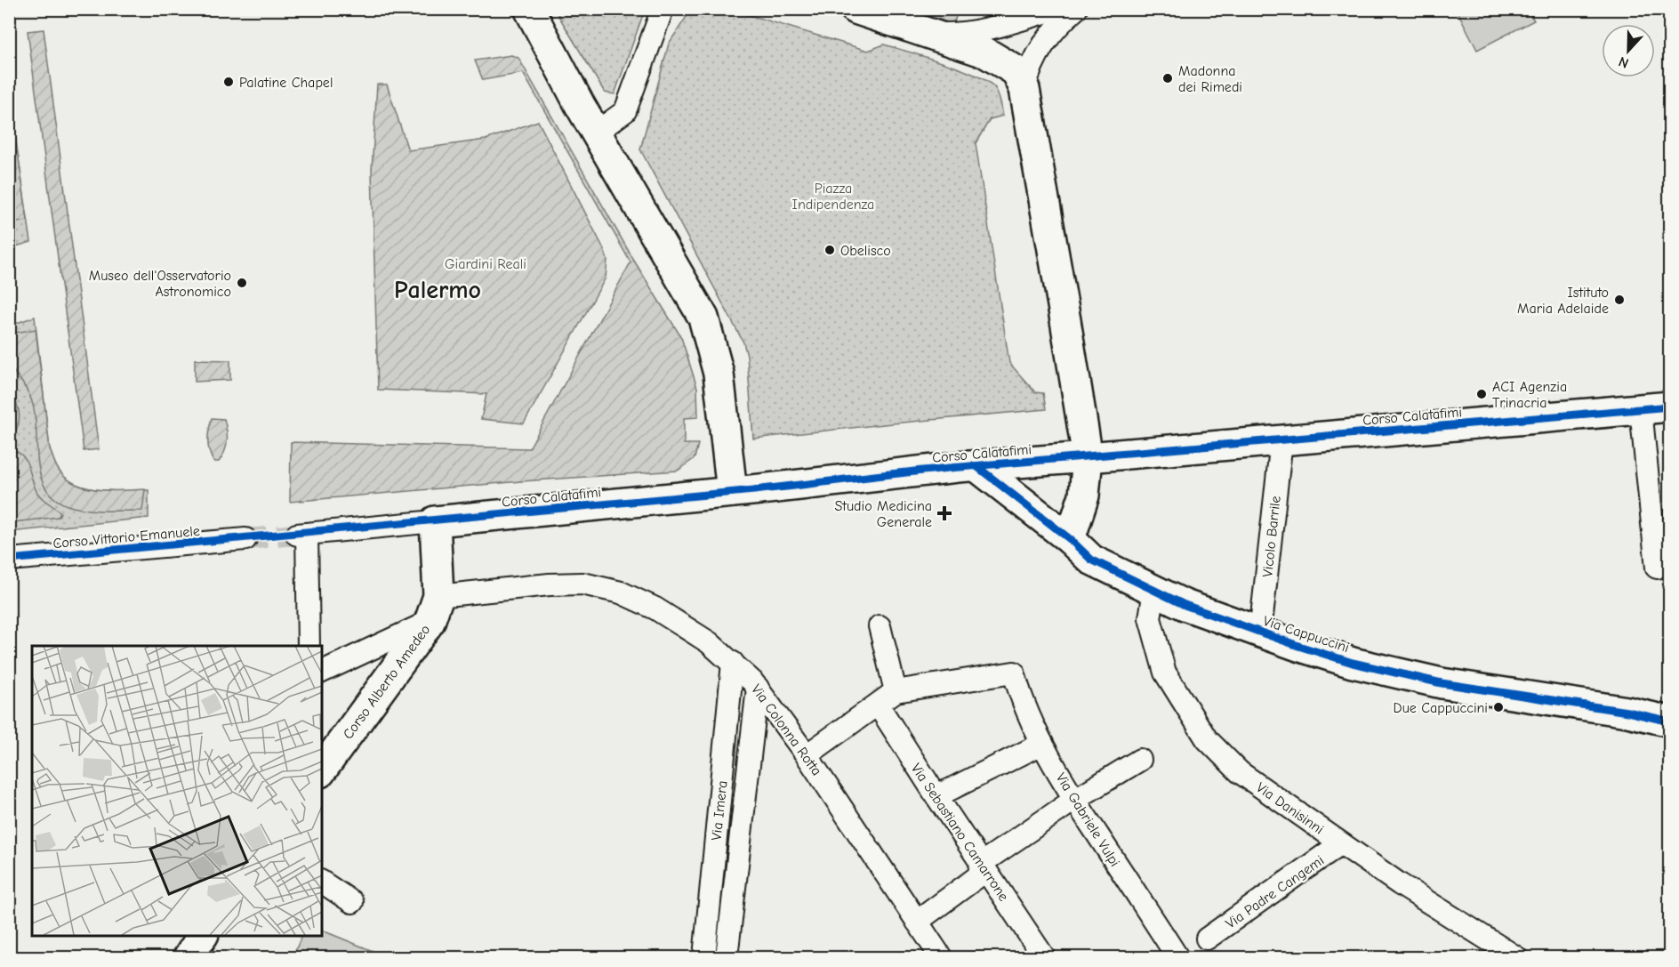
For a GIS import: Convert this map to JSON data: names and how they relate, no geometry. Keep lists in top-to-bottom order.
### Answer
{
  "streets": {
    "main road": ["Corso Calatafimi", "Via Cappuccini", "Corso Alberto Amedeo"],
    "street": [
      "Corso Vittorio Emanuele",
      "Vicolo Barrile",
      "Via Colonna Rotta",
      "Via Danisinni",
      "Via Imera",
      "Via Gabriele Vulpi",
      "Via Sebastiano Camarrone",
      "Via Padre Cangemi"
    ]
  },
  "crossings": [
    ["Corso Calatafimi", "Vicolo Barrile"],
    ["Corso Calatafimi", "Via Cappuccini"],
    ["Vicolo Barrile", "Via Cappuccini"],
    ["Via Cappuccini", "Via Danisinni"],
    ["Corso Alberto Amedeo", "Via Colonna Rotta"],
    ["Via Colonna Rotta", "Via Imera"],
    ["Via Danisinni", "Via Padre Cangemi"]
  ],
  "districts": ["Palermo"],
  "parks": ["Piazza Indipendenza", "Giardini Reali"],
  "places": {
    "other": [
      "Madonna dei Rimedi",
      "Palatine Chapel",
      "Obelisco",
      "Museo dell'Osservatorio Astronomico",
      "Istituto Maria Adelaide",
      "ACI Agenzia Trinacria",
      "Due Cappuccini"
    ],
    "health": ["Studio Medicina Generale"]
  },
  "north": "bottom"
}
